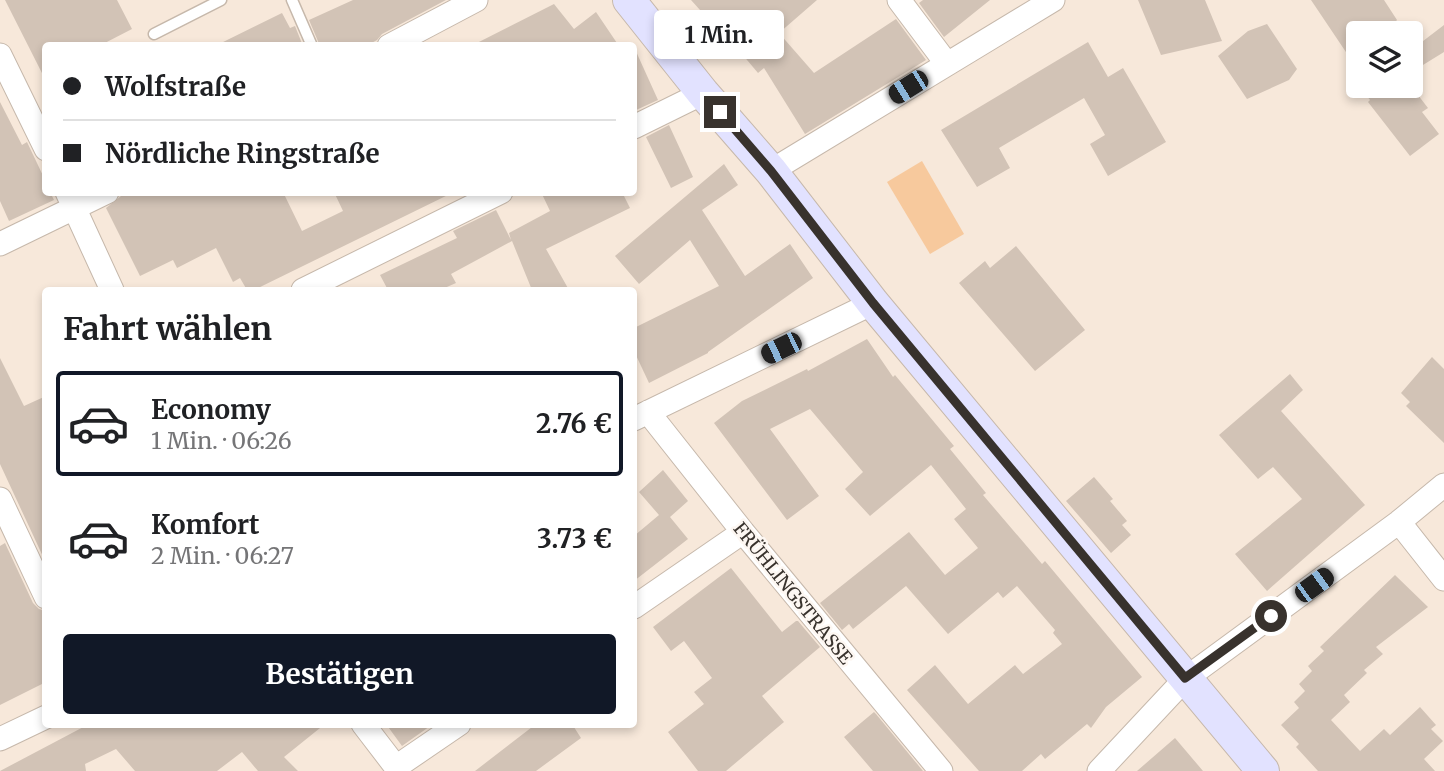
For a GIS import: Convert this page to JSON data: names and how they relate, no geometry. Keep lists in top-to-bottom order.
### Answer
{
  "streets": {
    "street": ["FRÜHLINGSTRASSE"]
  },
  "page": {
    "bubble": "1 Min.",
    "banner": ["Wolfstraße", "Nördliche Ringstraße"],
    "heading": "Fahrt wählen",
    "list": [
      {
        "name": "Economy",
        "note": "1 Min. · 06:26",
        "value": "2.76 €"
      },
      {
        "name": "Komfort",
        "note": "2 Min. · 06:27",
        "value": "3.73 €"
      }
    ],
    "buttons": "Bestätigen"
  }
}
